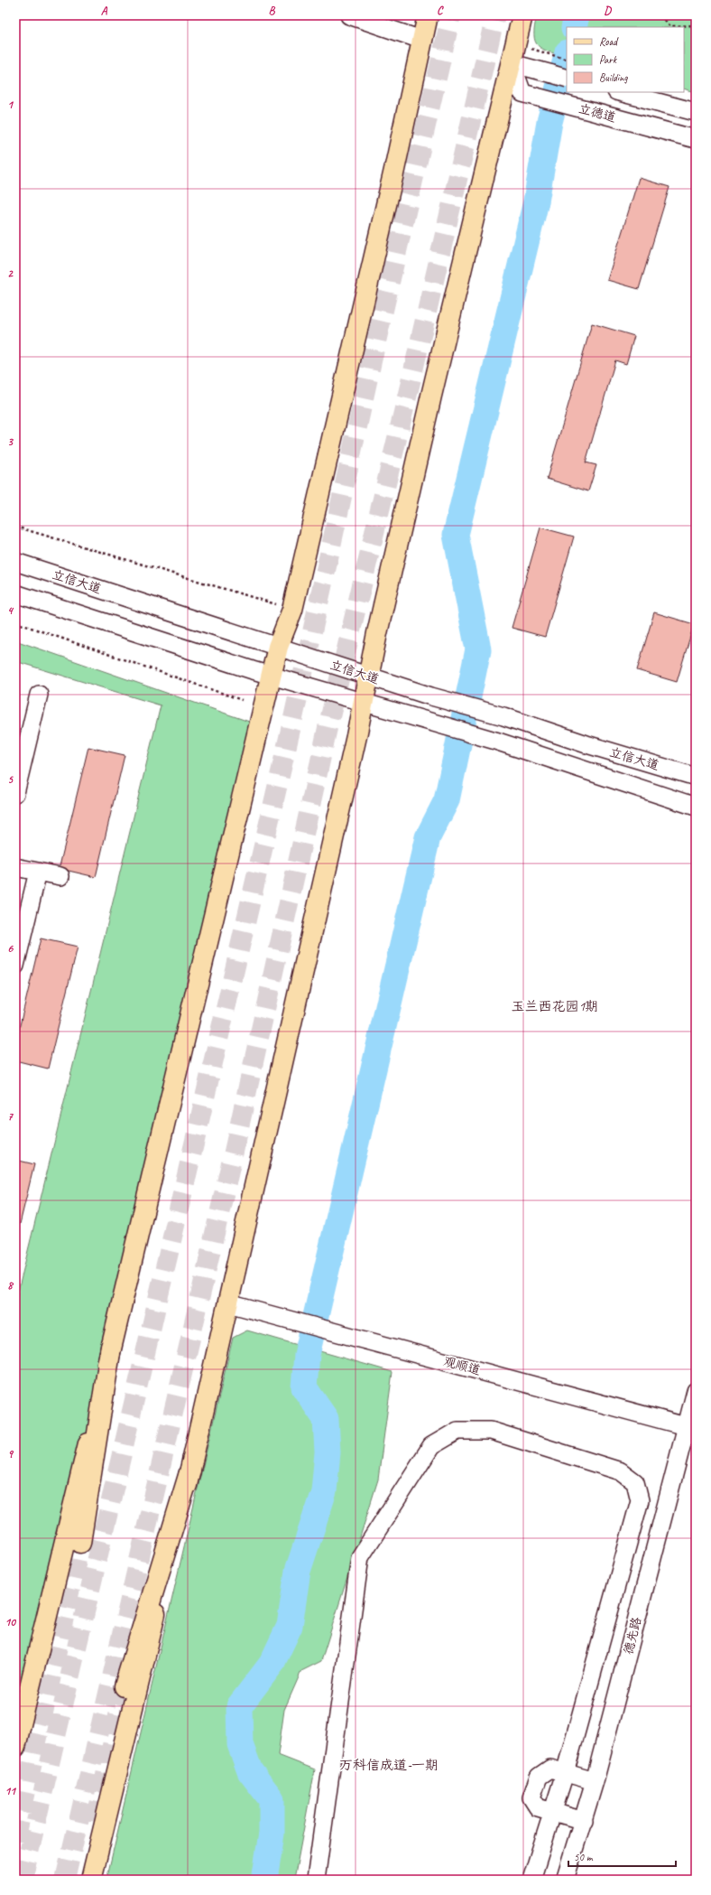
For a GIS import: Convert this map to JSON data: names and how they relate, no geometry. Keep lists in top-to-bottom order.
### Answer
{
  "streets": {
    "street": [
      "立德道",
      "立信大道",
      "观顺道",
      "德先路"
    ]
  },
  "crossings": [
    ["观顺道", "德先路"]
  ],
  "districts": ["玉兰西花园1期", "万科信成道-一期"],
  "legend": ["Road", "Park", "Building"],
  "scale_bar": "50 m",
  "grid": {
    "columns": [
      "A",
      "B",
      "C",
      "D"
    ],
    "rows": [
      "1",
      "2",
      "3",
      "4",
      "5",
      "6",
      "7",
      "8",
      "9",
      "10",
      "11"
    ]
  }
}
